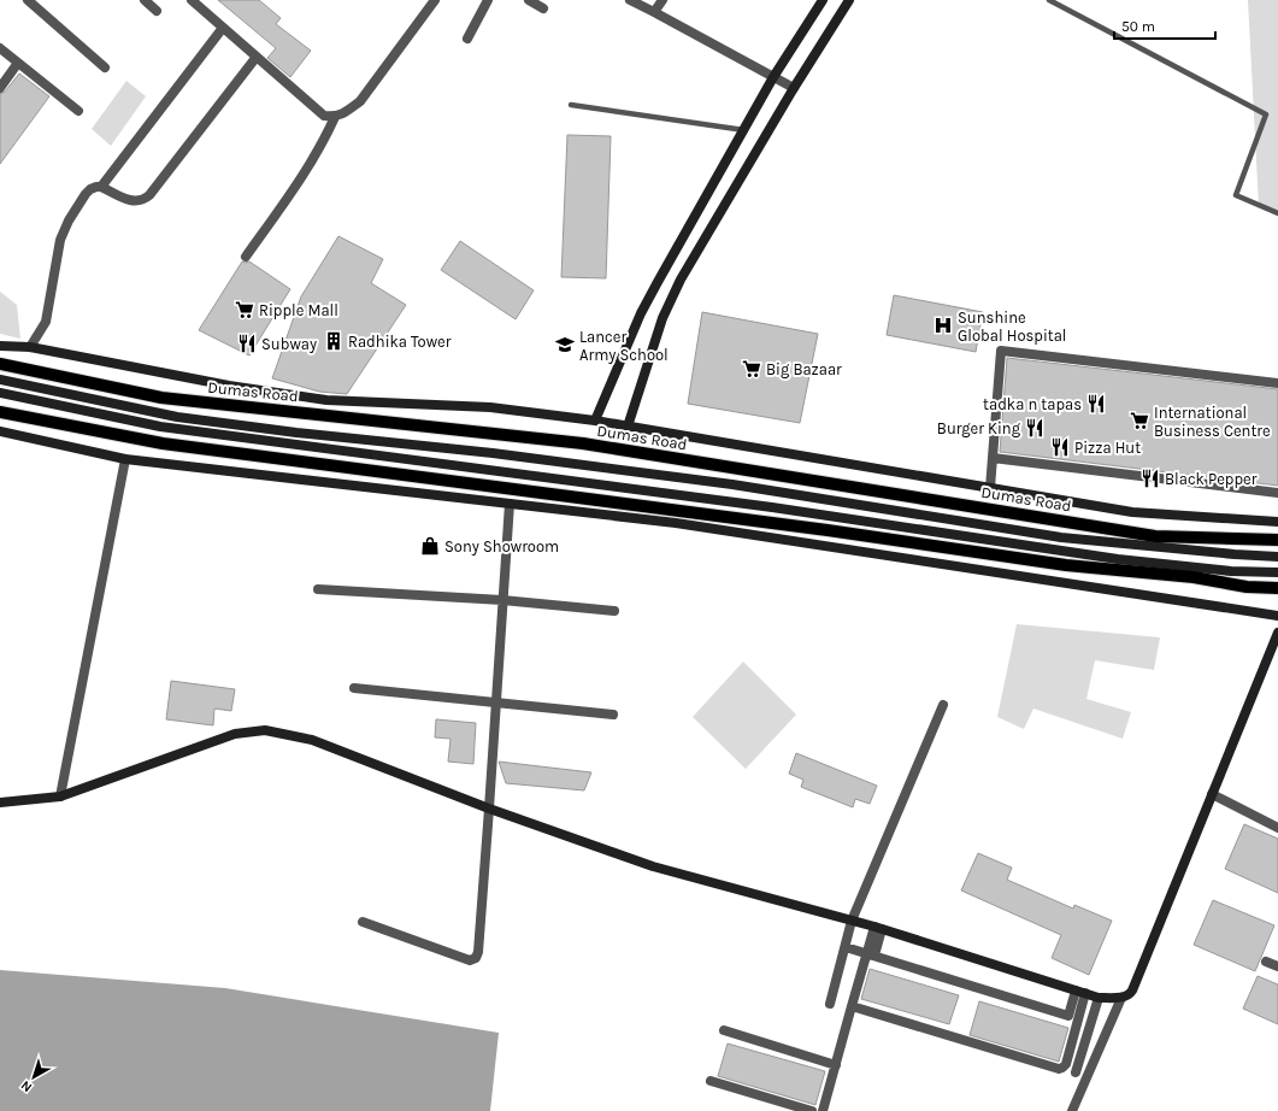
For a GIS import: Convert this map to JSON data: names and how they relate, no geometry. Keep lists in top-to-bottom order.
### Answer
{
  "streets": {
    "main road": ["Dumas Road"]
  },
  "places": {
    "supermarket": ["Ripple Mall", "Big Bazaar", "International Business Centre"],
    "hospital": ["Sunshine Global Hospital"],
    "building": ["Radhika Tower"],
    "restaurant": [
      "Subway",
      "tadka n tapas",
      "Burger King",
      "Pizza Hut",
      "Black Pepper"
    ],
    "school or university": ["Lancer Army School"],
    "shop": ["Sony Showroom"]
  },
  "scale_bar": "50 m",
  "north": "bottom left"
}
